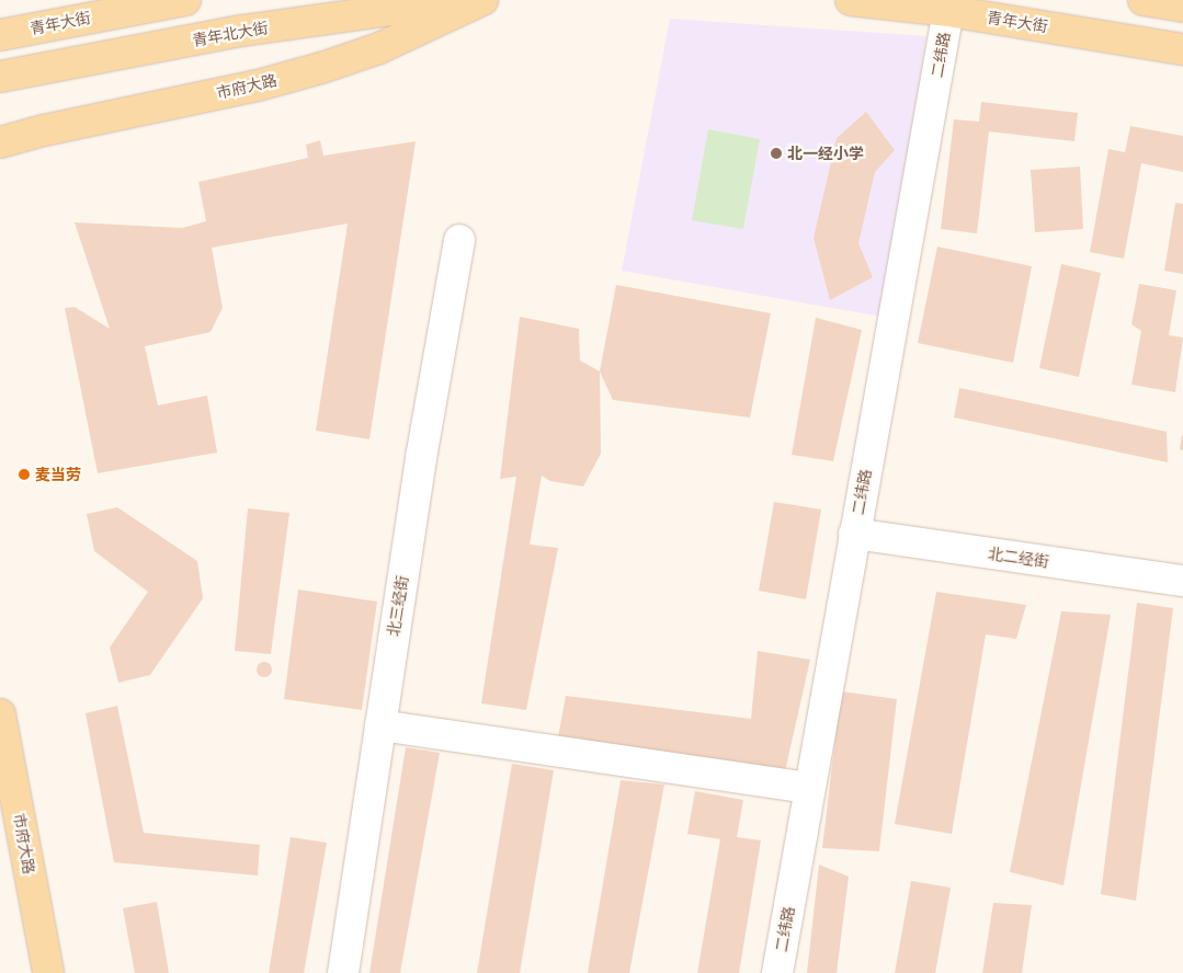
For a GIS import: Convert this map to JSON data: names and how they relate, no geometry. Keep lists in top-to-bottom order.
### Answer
{
  "streets": {
    "main road": ["青年大街", "青年北大街", "市府大路"],
    "street": ["二纬路", "北二经街", "北三经街"]
  },
  "crossings": [
    ["青年大街", "二纬路"],
    ["二纬路", "北二经街"]
  ],
  "places": ["北一经小学", "麦当劳"]
}
